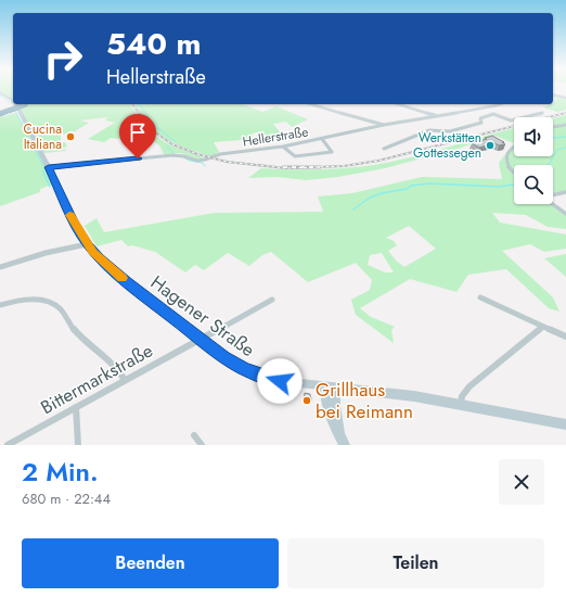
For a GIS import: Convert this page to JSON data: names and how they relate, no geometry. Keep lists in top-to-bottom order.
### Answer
{
  "streets": {
    "main road": ["Hagener Straße"],
    "street": ["Hellerstraße", "Bittermarkstraße"]
  },
  "crossings": [
    ["Hellerstraße", "Hagener Straße"],
    ["Hagener Straße", "Bittermarkstraße"]
  ],
  "places": ["Cucina Italiana", "Werkstätten Gottessegen", "Grillhaus bei Reimann"],
  "page": {
    "turn": ["540 m", "Hellerstraße"],
    "heading": ["2 Min.", "680 m · 22:44"],
    "buttons": ["Beenden", "Teilen"]
  }
}
